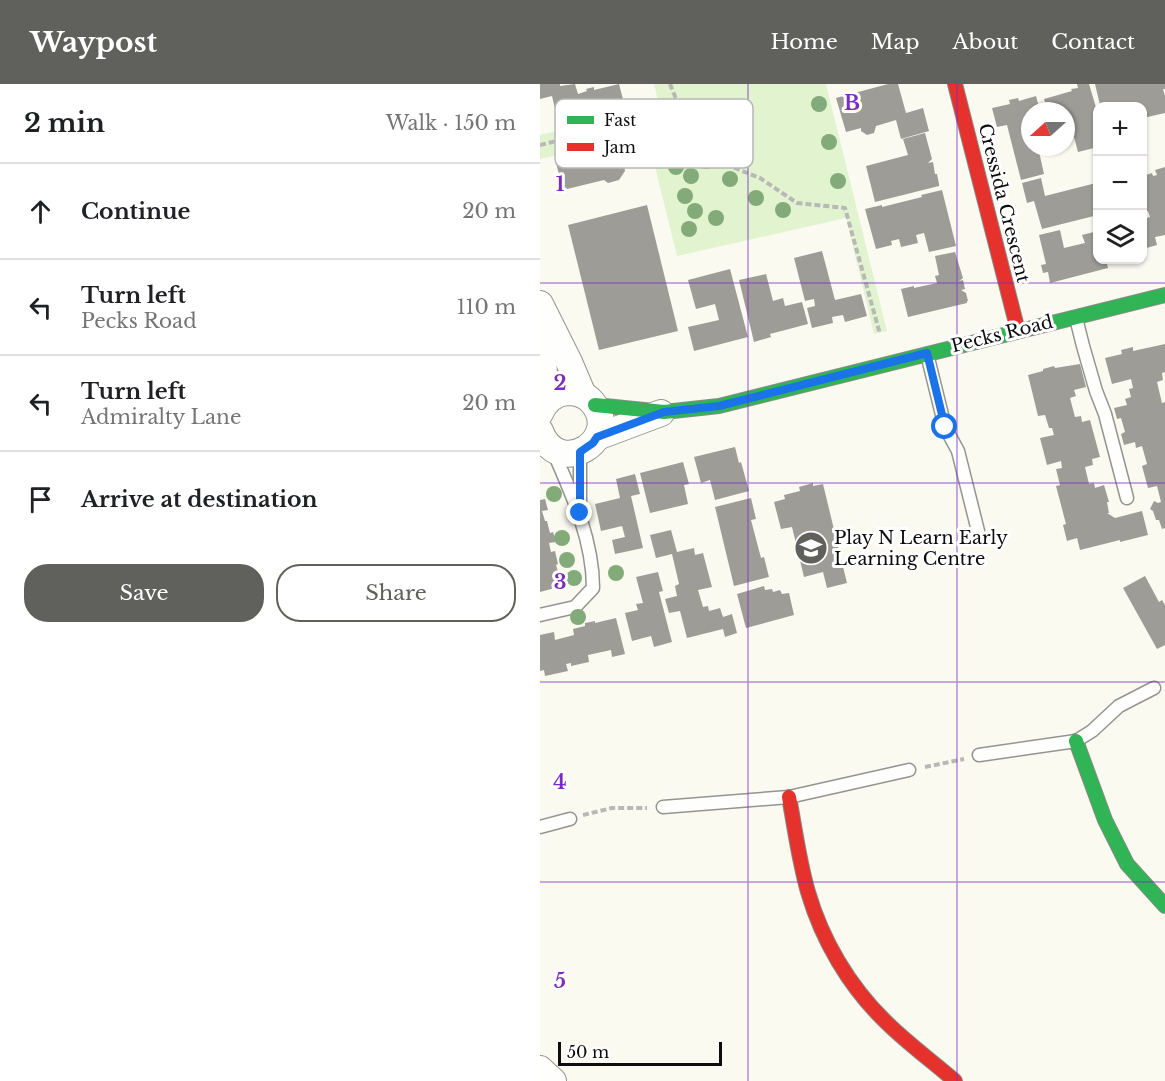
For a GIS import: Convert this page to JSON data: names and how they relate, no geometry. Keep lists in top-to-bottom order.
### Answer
{
  "streets": {
    "street": ["Cressida Crescent", "Pecks Road"]
  },
  "crossings": [
    ["Cressida Crescent", "Pecks Road"]
  ],
  "places": {
    "school or university": ["Play N Learn Early Learning Centre"]
  },
  "legend": ["Fast", "Jam"],
  "scale_bar": "50 m",
  "north": "left",
  "page": {
    "header": "Waypost",
    "nav": [
      "Home",
      "Map",
      "About",
      "Contact"
    ],
    "heading": ["2 min", "Walk · 150 m"],
    "map_buttons": ["+", "−"],
    "list": [
      ["Continue", "20 m"],
      ["Turn left", "Pecks Road", "110 m"],
      ["Turn left", "Admiralty Lane", "20 m"],
      "Arrive at destination"
    ],
    "buttons": ["Save", "Share"],
    "scale": "50 m"
  },
  "grid": {
    "columns": ["B"],
    "rows": [
      "1",
      "2",
      "3",
      "4",
      "5"
    ]
  }
}
